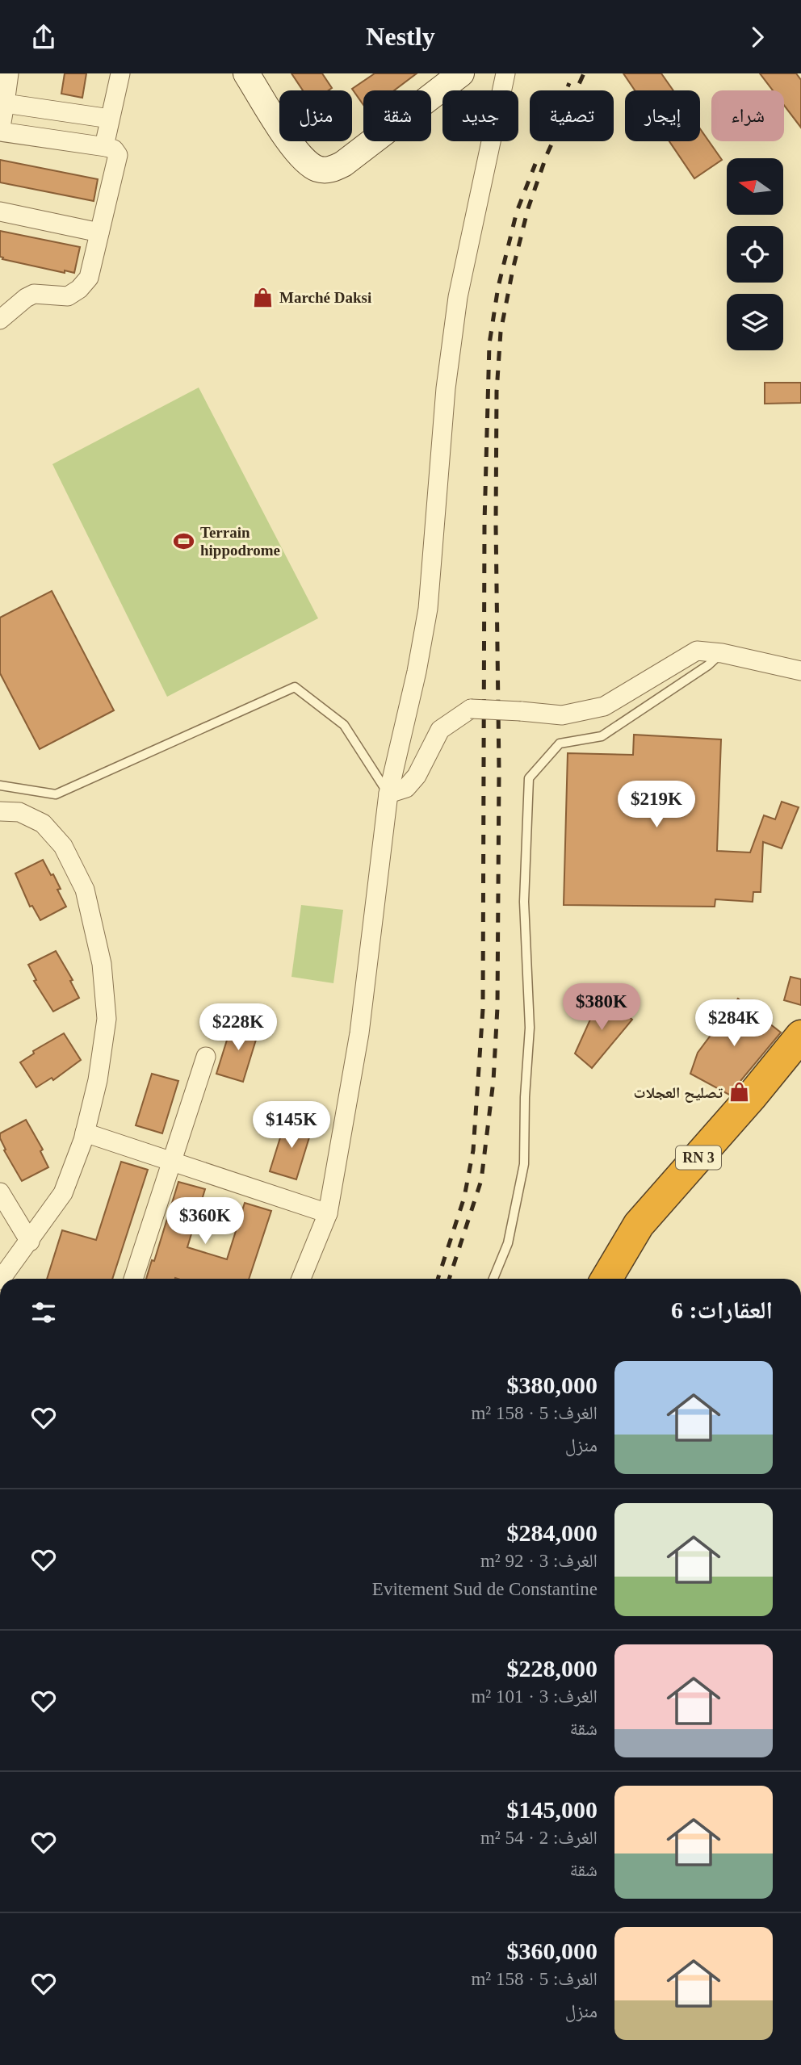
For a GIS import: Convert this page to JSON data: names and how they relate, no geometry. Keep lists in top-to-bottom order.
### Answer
{
  "streets": {
    "highway": ["RN 3"]
  },
  "places": {
    "shop": ["Marché Daksi", "تصليح العجلات"],
    "sports": ["Terrain hippodrome"]
  },
  "north": "left",
  "page": {
    "header": "Nestly",
    "chip": [
      "شراء",
      "إيجار",
      "تصفية",
      "جديد",
      "شقة",
      "منزل"
    ],
    "price": [
      "$219K",
      "$380K",
      "$284K",
      "$228K",
      "$145K",
      "$360K"
    ],
    "heading": "العقارات: 6",
    "list": [
      {
        "name": "$380,000",
        "note": "الغرف: 5 · 158 m² · منزل"
      },
      {
        "name": "$284,000",
        "note": "الغرف: 3 · 92 m² · Evitement Sud de Constantine"
      },
      {
        "name": "$228,000",
        "note": "الغرف: 3 · 101 m² · شقة"
      },
      {
        "name": "$145,000",
        "note": "الغرف: 2 · 54 m² · شقة"
      },
      {
        "name": "$360,000",
        "note": "الغرف: 5 · 158 m² · منزل"
      }
    ]
  }
}
